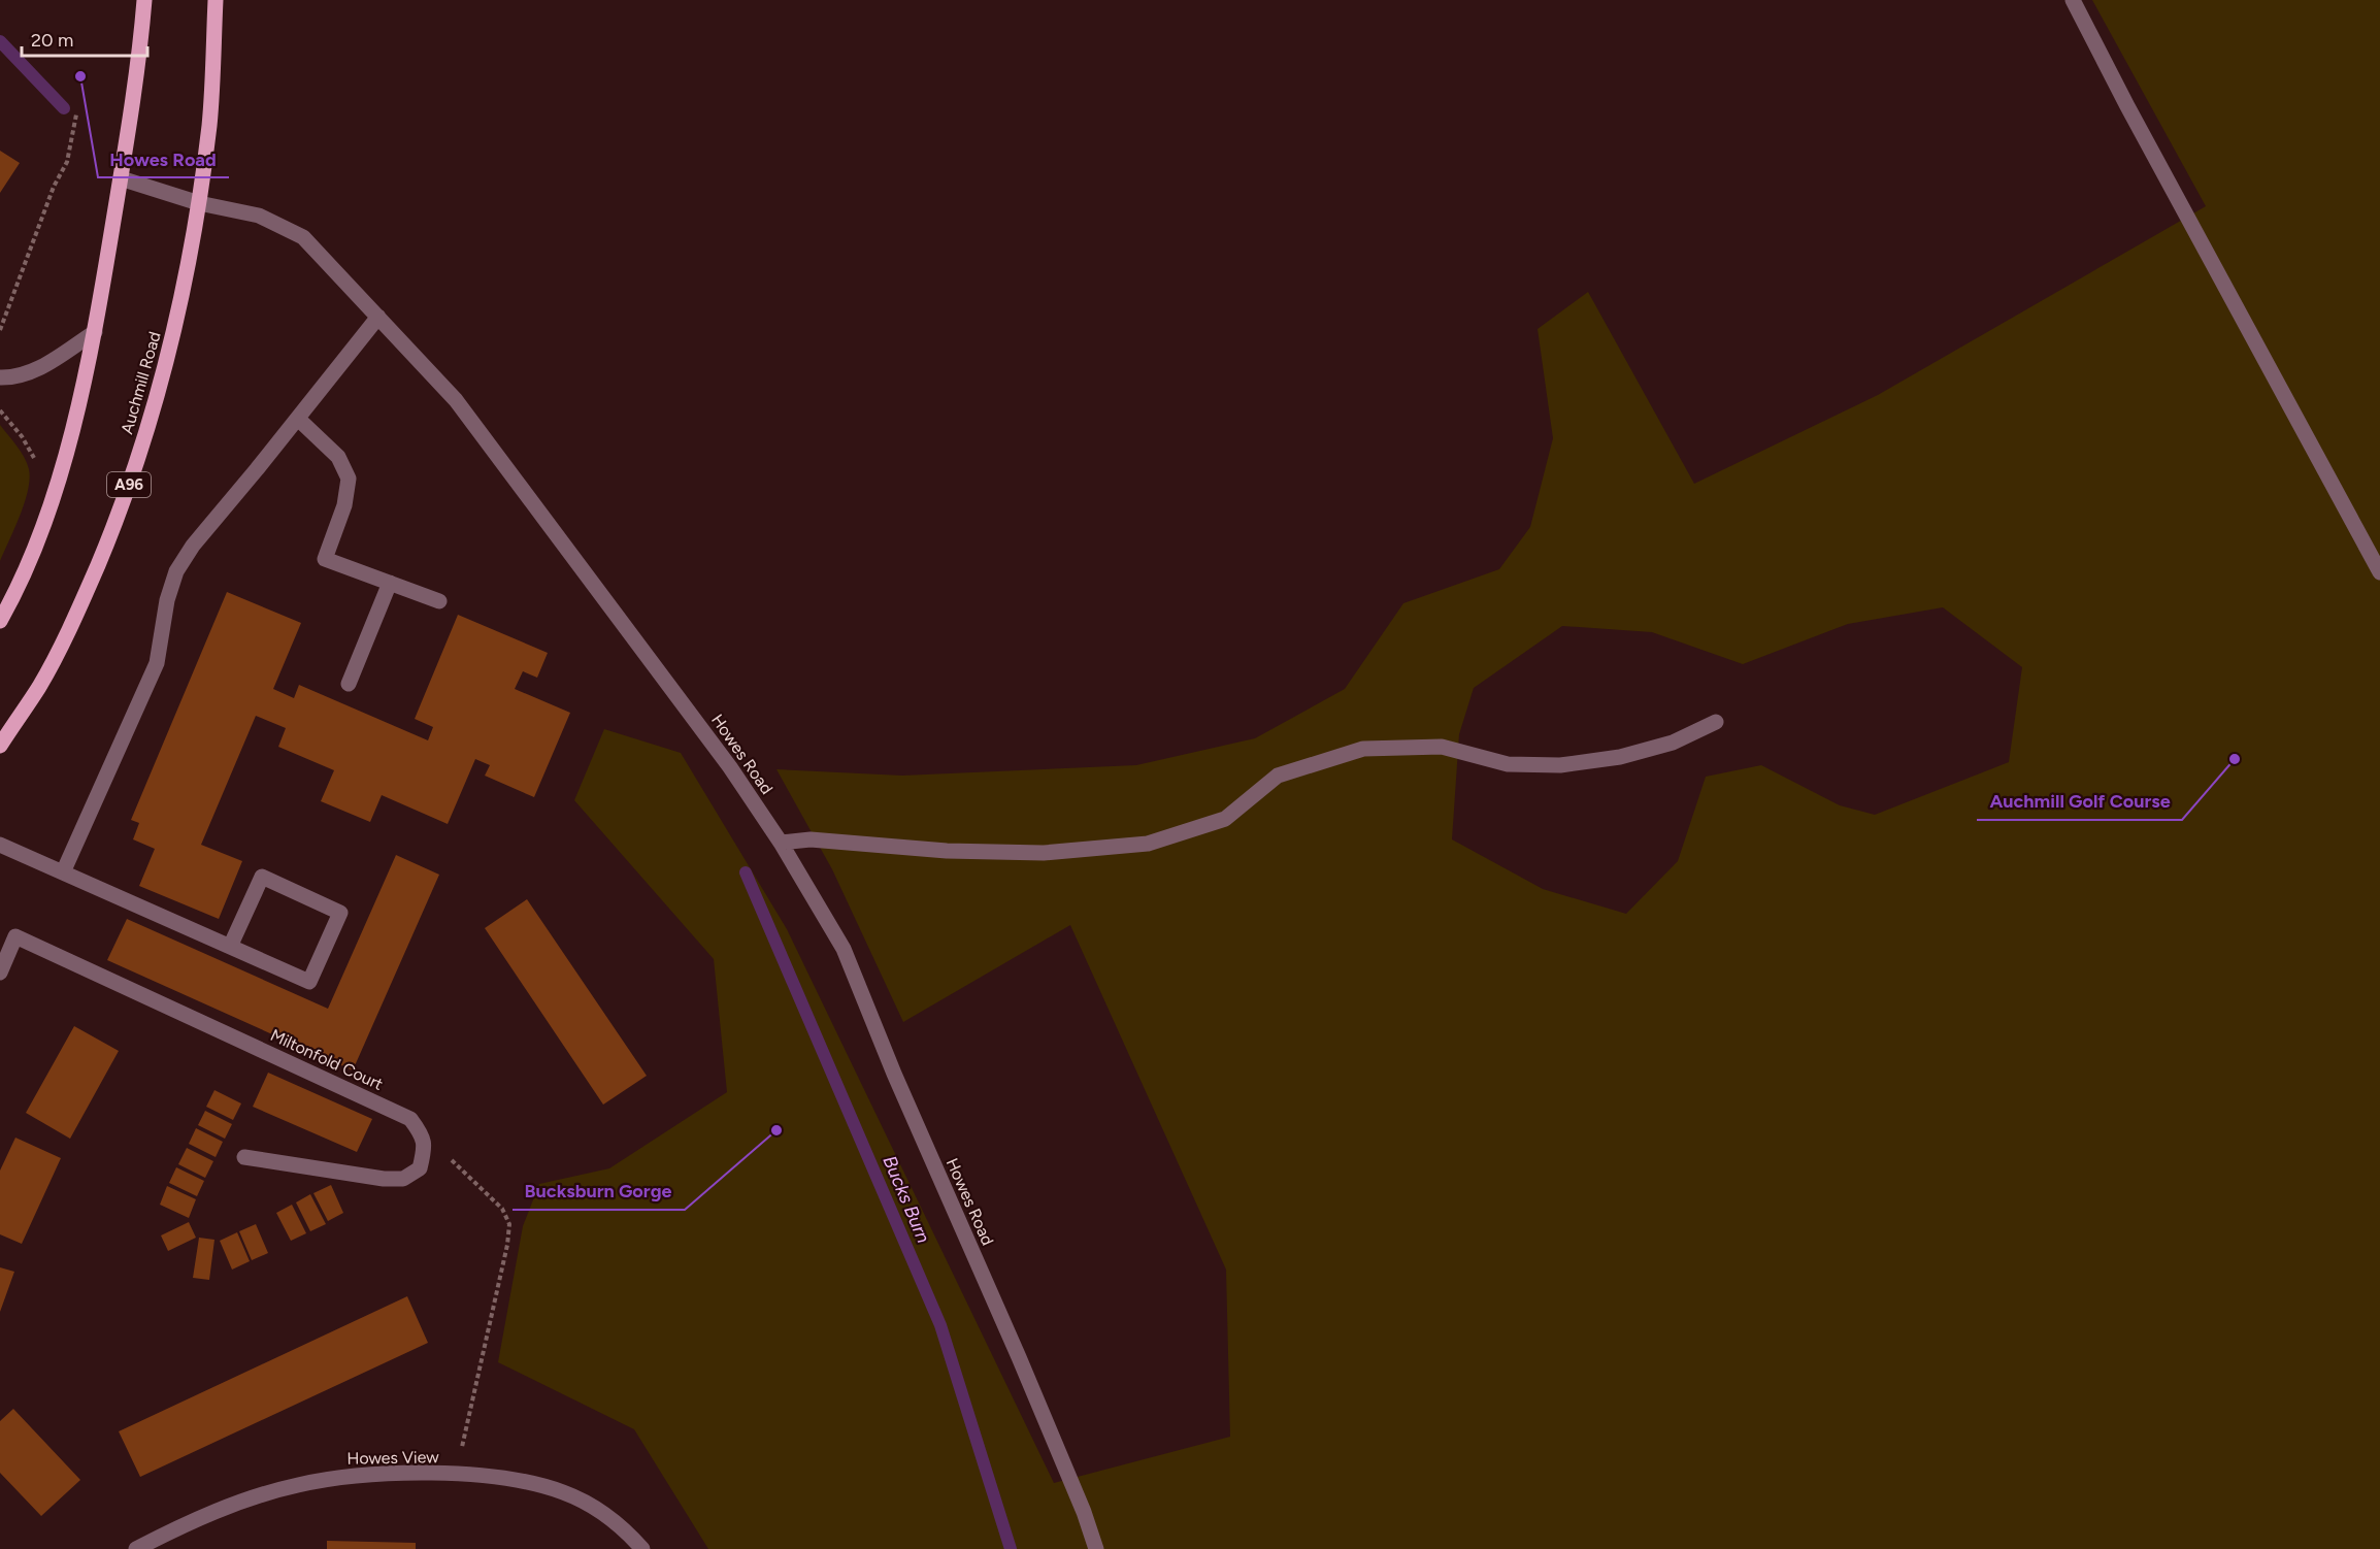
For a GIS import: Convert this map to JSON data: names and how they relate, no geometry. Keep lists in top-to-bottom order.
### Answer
{
  "streets": {
    "main road": ["Auchmill Road", "A96"],
    "street": ["Howes Road", "Miltonfold Court", "Howes View"]
  },
  "crossings": [
    ["Auchmill Road", "Howes Road"]
  ],
  "water": ["Bucks Burn"],
  "places": ["Howes Road", "Auchmill Golf Course", "Bucksburn Gorge"],
  "scale_bar": "20 m"
}
